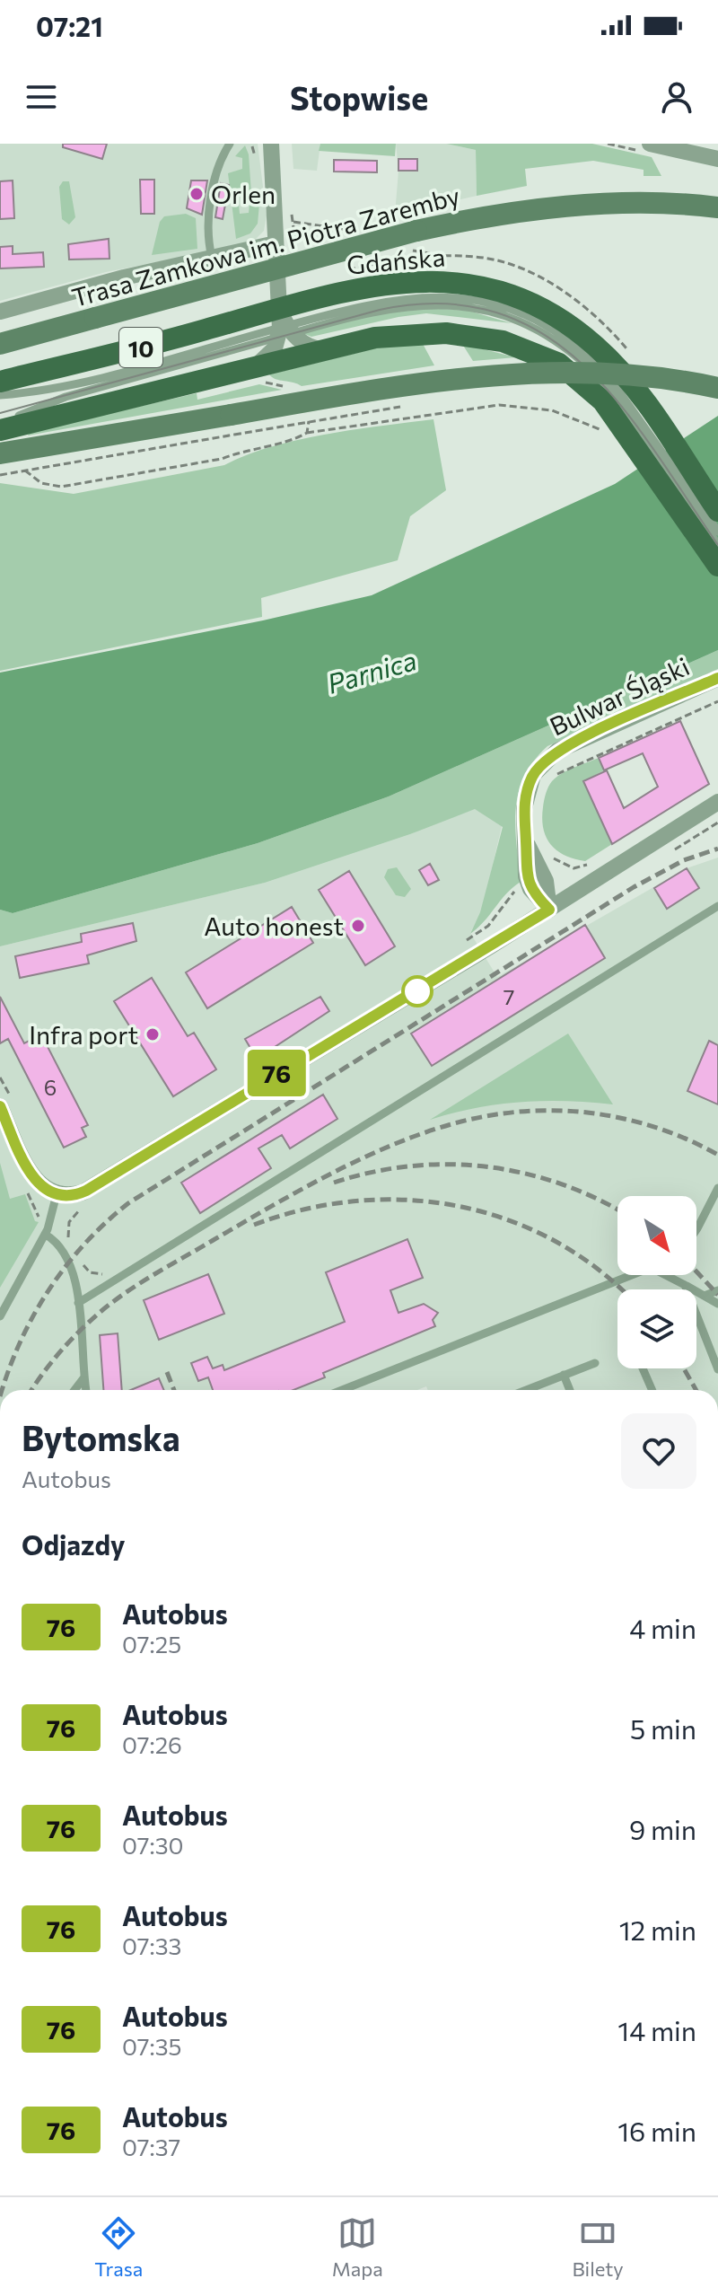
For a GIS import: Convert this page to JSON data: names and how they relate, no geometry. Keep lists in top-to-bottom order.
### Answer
{
  "streets": {
    "main road": ["Trasa Zamkowa im. Piotra Zaremby", "Gdańska", "10"],
    "street": ["Bulwar Śląski"]
  },
  "crossings": [
    ["Gdańska", "10"]
  ],
  "water": ["Parnica"],
  "places": ["Orlen", "Auto honest", "Infra port"],
  "lines": ["bus line 76"],
  "house_numbers": ["7", "6"],
  "north": "bottom right",
  "page": {
    "status": "07:21",
    "header": "Stopwise",
    "on_map": "76",
    "heading": [
      ["Bytomska", "Autobus"],
      "Odjazdy"
    ],
    "list": [
      {
        "mark": "76",
        "name": "Autobus",
        "note": "07:25",
        "value": "4 min"
      },
      {
        "mark": "76",
        "name": "Autobus",
        "note": "07:26",
        "value": "5 min"
      },
      {
        "mark": "76",
        "name": "Autobus",
        "note": "07:30",
        "value": "9 min"
      },
      {
        "mark": "76",
        "name": "Autobus",
        "note": "07:33",
        "value": "12 min"
      },
      {
        "mark": "76",
        "name": "Autobus",
        "note": "07:35",
        "value": "14 min"
      },
      {
        "mark": "76",
        "name": "Autobus",
        "note": "07:37",
        "value": "16 min"
      }
    ],
    "tabs": ["Trasa", "Mapa", "Bilety"]
  }
}
